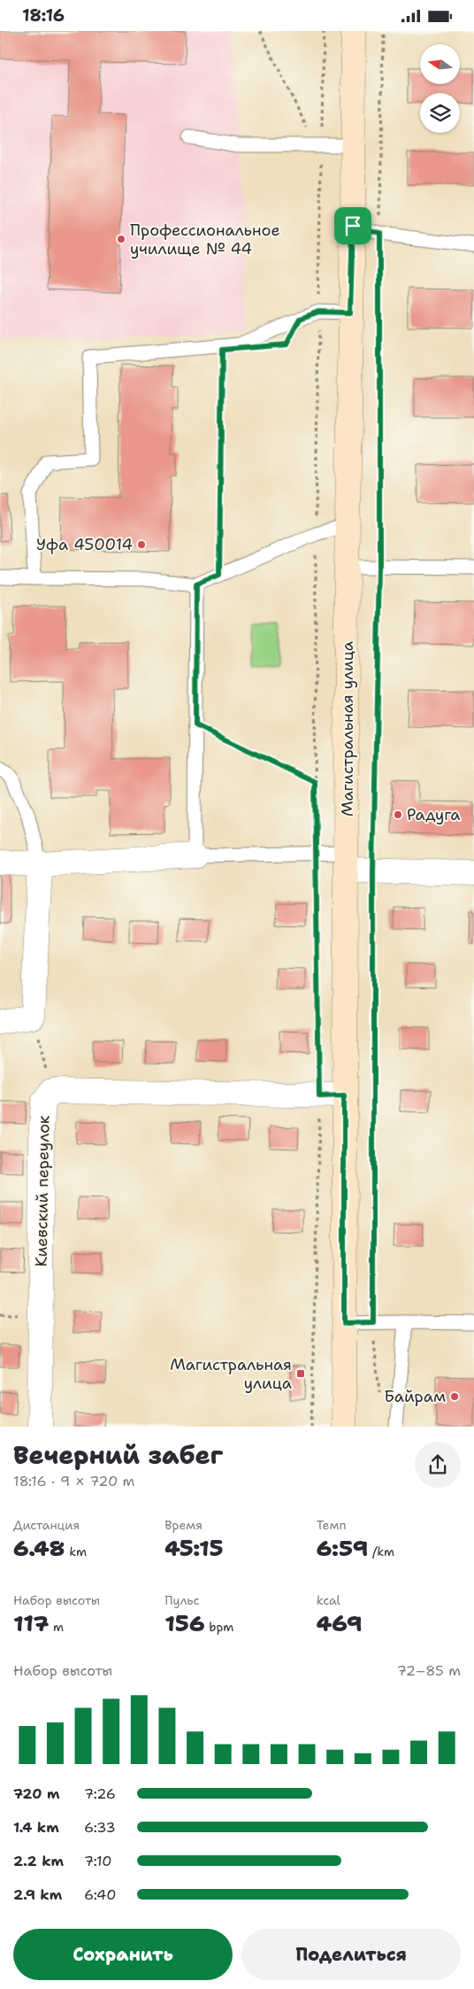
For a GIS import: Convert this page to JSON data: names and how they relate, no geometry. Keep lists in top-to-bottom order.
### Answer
{
  "streets": {
    "street": ["Магистральная улица", "Киевский переулок"]
  },
  "places": {
    "other": [
      "Профессиональное училище № 44",
      "Уфа 450014",
      "Радуга",
      "Байрам"
    ],
    "transit": ["Магистральная улица"]
  },
  "north": "left",
  "page": {
    "status": "18:16",
    "heading": ["Вечерний забег", "18:16 · 9 × 720 m"],
    "stats": [
      ["Дистанция", "6.48 km"],
      ["Время", "45:15"],
      ["Темп", "6:59 /km"],
      ["Набор высоты", "117 m"],
      ["Пульс", "156 bpm"],
      ["kcal", "469"]
    ],
    "chart": ["Набор высоты", "72–85 m"],
    "list": [
      {
        "name": "720 m",
        "note": "7:26"
      },
      {
        "name": "1.4 km",
        "note": "6:33"
      },
      {
        "name": "2.2 km",
        "note": "7:10"
      },
      {
        "name": "2.9 km",
        "note": "6:40"
      }
    ],
    "buttons": ["Сохранить", "Поделиться"]
  }
}
